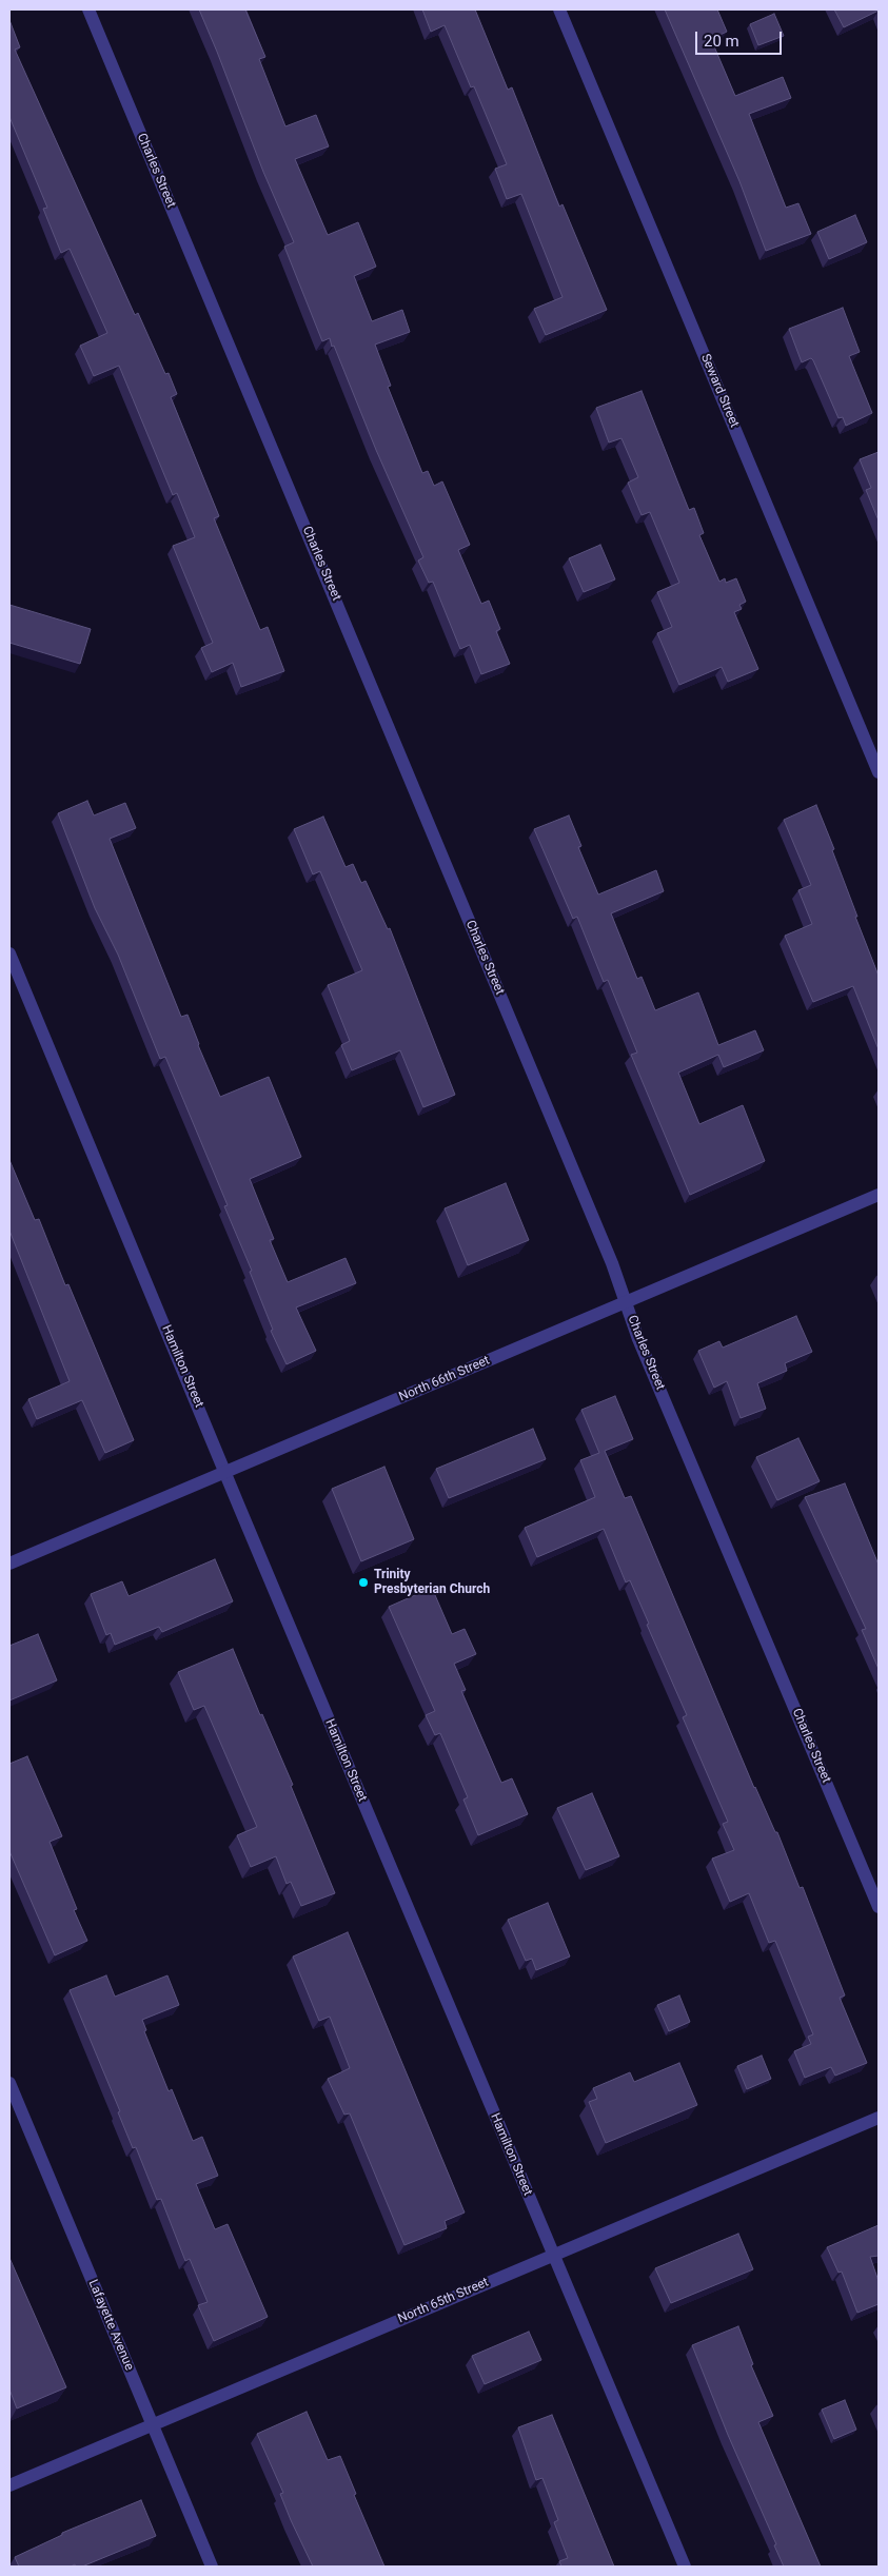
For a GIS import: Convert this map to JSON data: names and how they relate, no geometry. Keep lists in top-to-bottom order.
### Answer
{
  "streets": {
    "street": [
      "Charles Street",
      "Seward Street",
      "Hamilton Street",
      "North 66th Street",
      "North 65th Street",
      "Lafayette Avenue"
    ]
  },
  "crossings": [
    ["Charles Street", "North 66th Street"],
    ["Hamilton Street", "North 66th Street"],
    ["Hamilton Street", "North 65th Street"],
    ["North 65th Street", "Lafayette Avenue"]
  ],
  "places": ["Trinity Presbyterian Church"],
  "scale_bar": "20 m"
}
